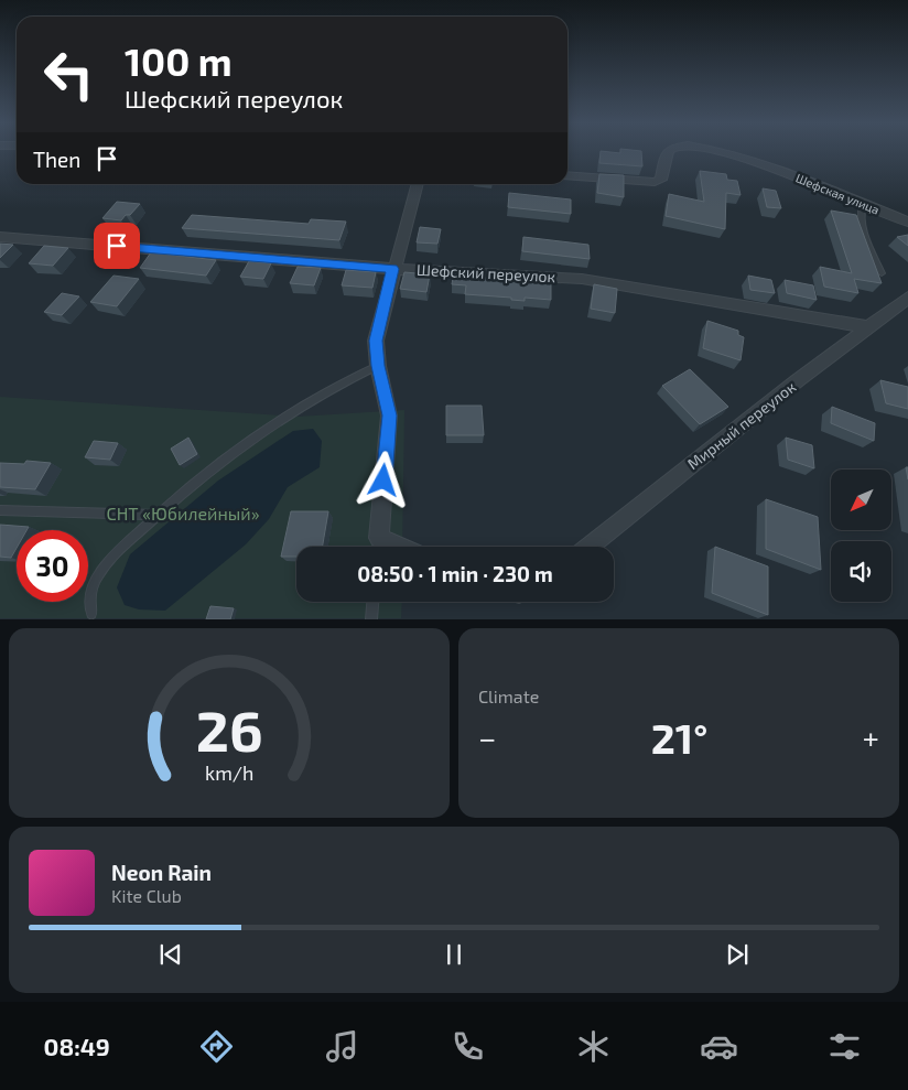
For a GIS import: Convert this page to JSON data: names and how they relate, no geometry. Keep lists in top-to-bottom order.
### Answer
{
  "streets": {
    "street": ["Шефская улица", "Шефский переулок", "Мирный переулок"]
  },
  "crossings": [
    ["Шефский переулок", "Мирный переулок"]
  ],
  "parks": ["СНТ «Юбилейный»"],
  "north": "bottom left",
  "page": {
    "turn": ["100 m", "Шефский переулок"],
    "then": "Then",
    "limit": "30",
    "trip": "08:50 · 1 min · 230 m",
    "tile": "Climate",
    "heat": ["−", "21°", "+"],
    "song": ["Neon Rain", "Kite Club"],
    "tabs": "08:49",
    "gauge": ["26", "km/h"]
  }
}
